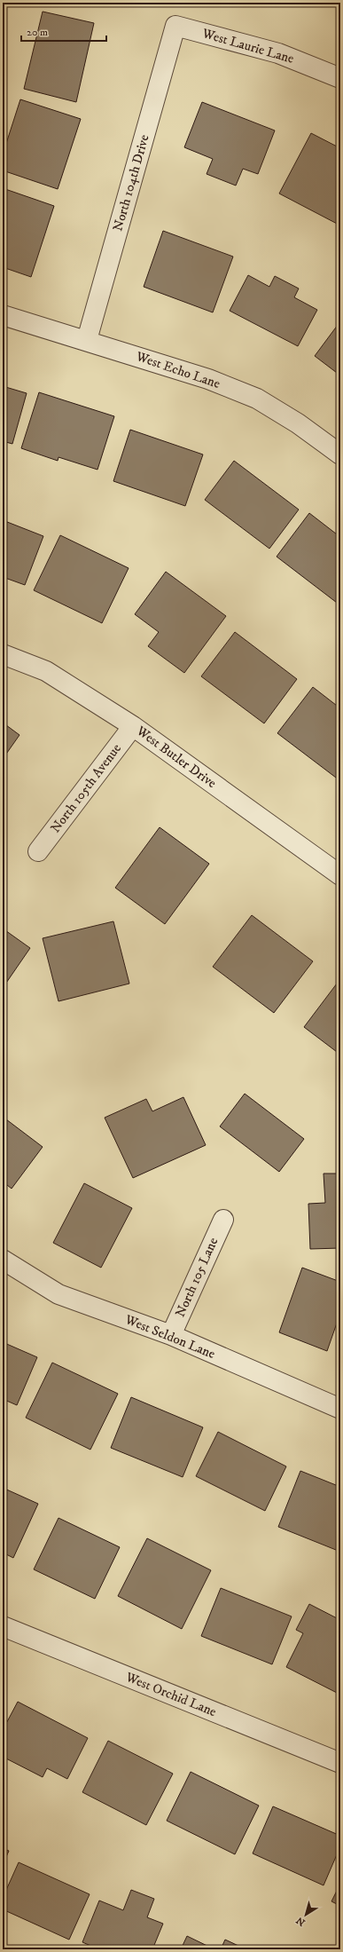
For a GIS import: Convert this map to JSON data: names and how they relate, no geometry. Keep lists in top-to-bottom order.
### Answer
{
  "streets": {
    "street": [
      "West Laurie Lane",
      "North 104th Drive",
      "West Echo Lane",
      "West Butler Drive",
      "North 105th Avenue",
      "North 105 Lane",
      "West Seldon Lane",
      "West Orchid Lane"
    ]
  },
  "crossings": [
    ["West Laurie Lane", "North 104th Drive"],
    ["North 104th Drive", "West Echo Lane"],
    ["West Butler Drive", "North 105th Avenue"],
    ["North 105 Lane", "West Seldon Lane"]
  ],
  "scale_bar": "20 m",
  "north": "bottom left"
}
